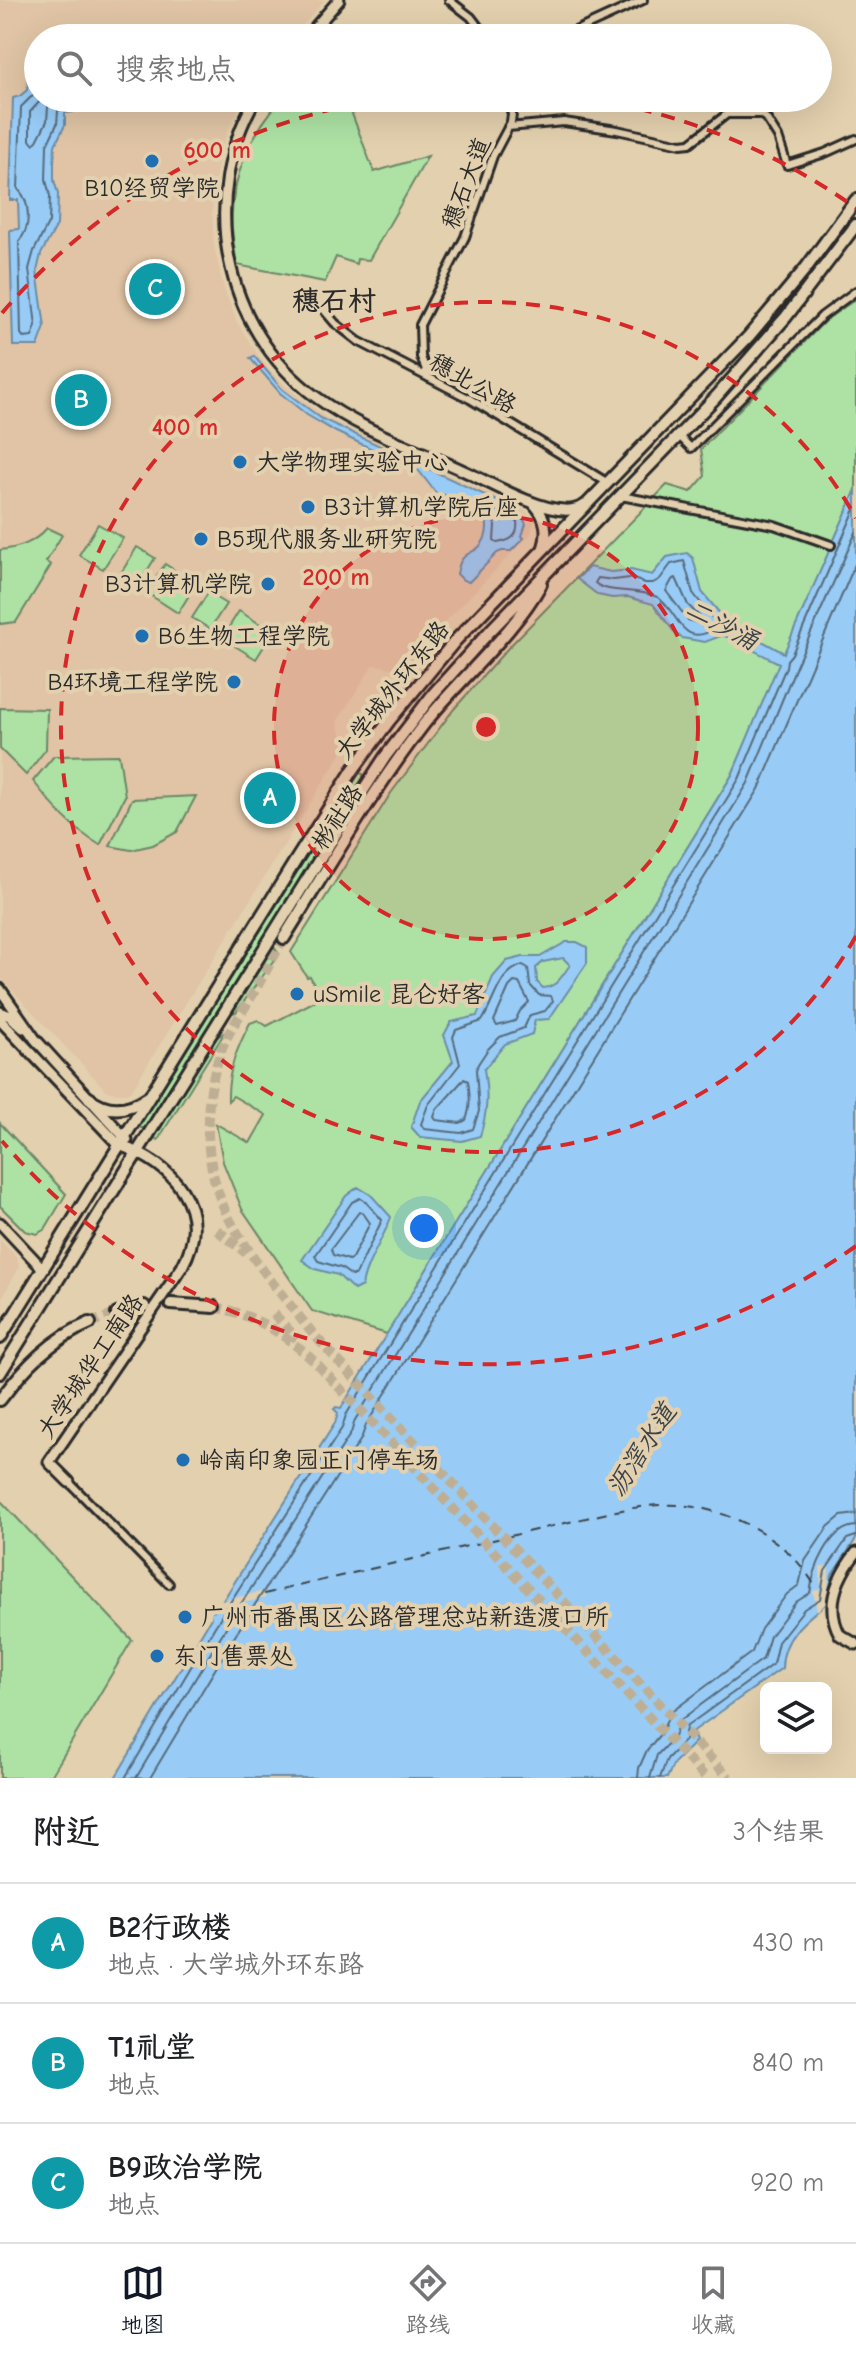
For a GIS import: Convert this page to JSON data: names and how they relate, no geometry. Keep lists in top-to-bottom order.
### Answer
{
  "streets": {
    "main road": ["大学城外环东路", "彬社路"],
    "street": ["穗石大道", "穗北公路", "大学城华工南路"]
  },
  "crossings": [
    ["穗石大道", "穗北公路"],
    ["穗北公路", "大学城外环东路"],
    ["大学城外环东路", "彬社路"],
    ["大学城外环东路", "大学城华工南路"]
  ],
  "districts": ["穗石村"],
  "water": ["二沙涌", "沥滘水道"],
  "places": [
    "B10经贸学院",
    "大学物理实验中心",
    "B3计算机学院后座",
    "B5现代服务业研究院",
    "B3计算机学院",
    "B6生物工程学院",
    "B4环境工程学院",
    "uSmile 昆仑好客",
    "岭南印象园正门停车场",
    "广州市番禺区公路管理总站新造渡口所",
    "东门售票处"
  ],
  "page": {
    "search": "搜索地点",
    "pins": ["C", "B", "A"],
    "heading": ["附近", "3个结果"],
    "list": [
      {
        "mark": "A",
        "name": "B2行政楼",
        "note": "地点 · 大学城外环东路",
        "value": "430 m"
      },
      {
        "mark": "B",
        "name": "T1礼堂",
        "note": "地点",
        "value": "840 m"
      },
      {
        "mark": "C",
        "name": "B9政治学院",
        "note": "地点",
        "value": "920 m"
      }
    ],
    "nav": ["地图", "路线", "收藏"]
  },
  "rings": ["600 m", "400 m", "200 m"]
}
